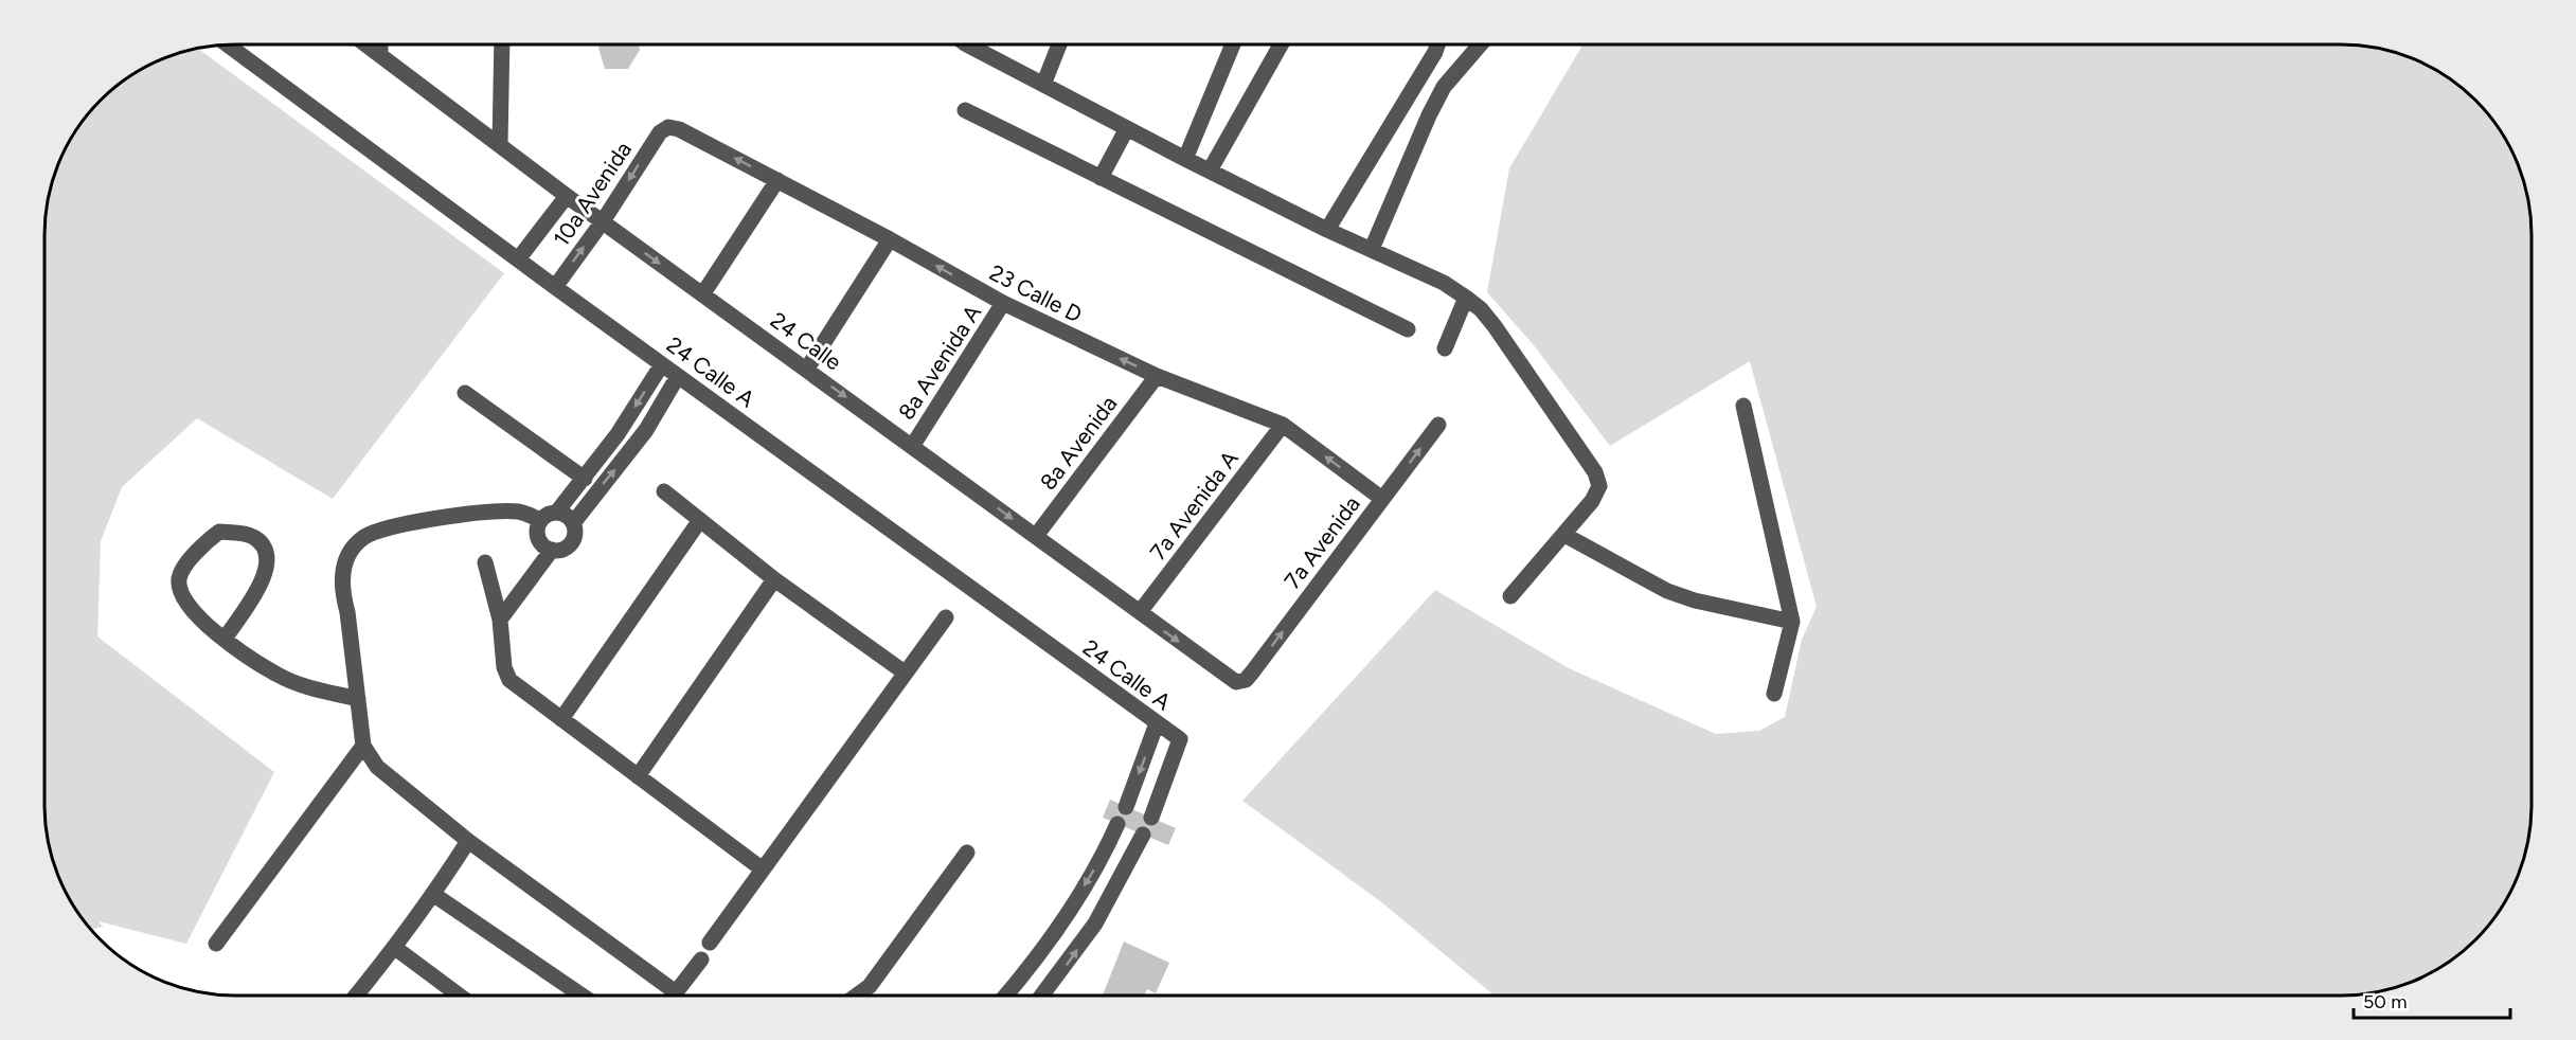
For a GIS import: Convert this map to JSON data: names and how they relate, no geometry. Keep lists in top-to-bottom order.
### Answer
{
  "streets": {
    "street": [
      "10a Avenida",
      "23 Calle D",
      "24 Calle",
      "8a Avenida A",
      "24 Calle A",
      "8a Avenida",
      "7a Avenida A",
      "7a Avenida"
    ]
  },
  "crossings": [
    ["10a Avenida", "23 Calle D"],
    ["10a Avenida", "24 Calle"],
    ["10a Avenida", "24 Calle A"],
    ["23 Calle D", "8a Avenida A"],
    ["23 Calle D", "8a Avenida"],
    ["23 Calle D", "7a Avenida A"],
    ["23 Calle D", "7a Avenida"],
    ["24 Calle", "8a Avenida A"],
    ["24 Calle", "8a Avenida"],
    ["24 Calle", "7a Avenida A"],
    ["24 Calle", "7a Avenida"]
  ],
  "one_way": ["23 Calle D", "24 Calle", "7a Avenida"],
  "scale_bar": "50 m"
}
